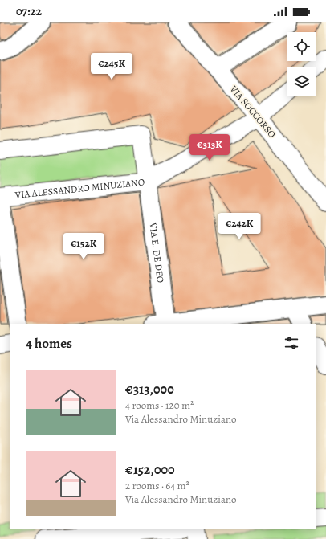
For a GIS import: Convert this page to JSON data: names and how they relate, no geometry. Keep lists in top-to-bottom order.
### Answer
{
  "streets": {
    "street": ["VIA SOCCORSO", "VIA ALESSANDRO MINUZIANO", "VIA E. DE DEO"]
  },
  "crossings": [
    ["VIA SOCCORSO", "VIA ALESSANDRO MINUZIANO"],
    ["VIA ALESSANDRO MINUZIANO", "VIA E. DE DEO"]
  ],
  "page": {
    "status": "07:22",
    "price": [
      "€245K",
      "€313K",
      "€242K",
      "€152K"
    ],
    "heading": "4 homes",
    "list": [
      {
        "name": "€313,000",
        "note": "4 rooms · 120 m² · Via Alessandro Minuziano"
      },
      {
        "name": "€152,000",
        "note": "2 rooms · 64 m² · Via Alessandro Minuziano"
      }
    ]
  }
}
